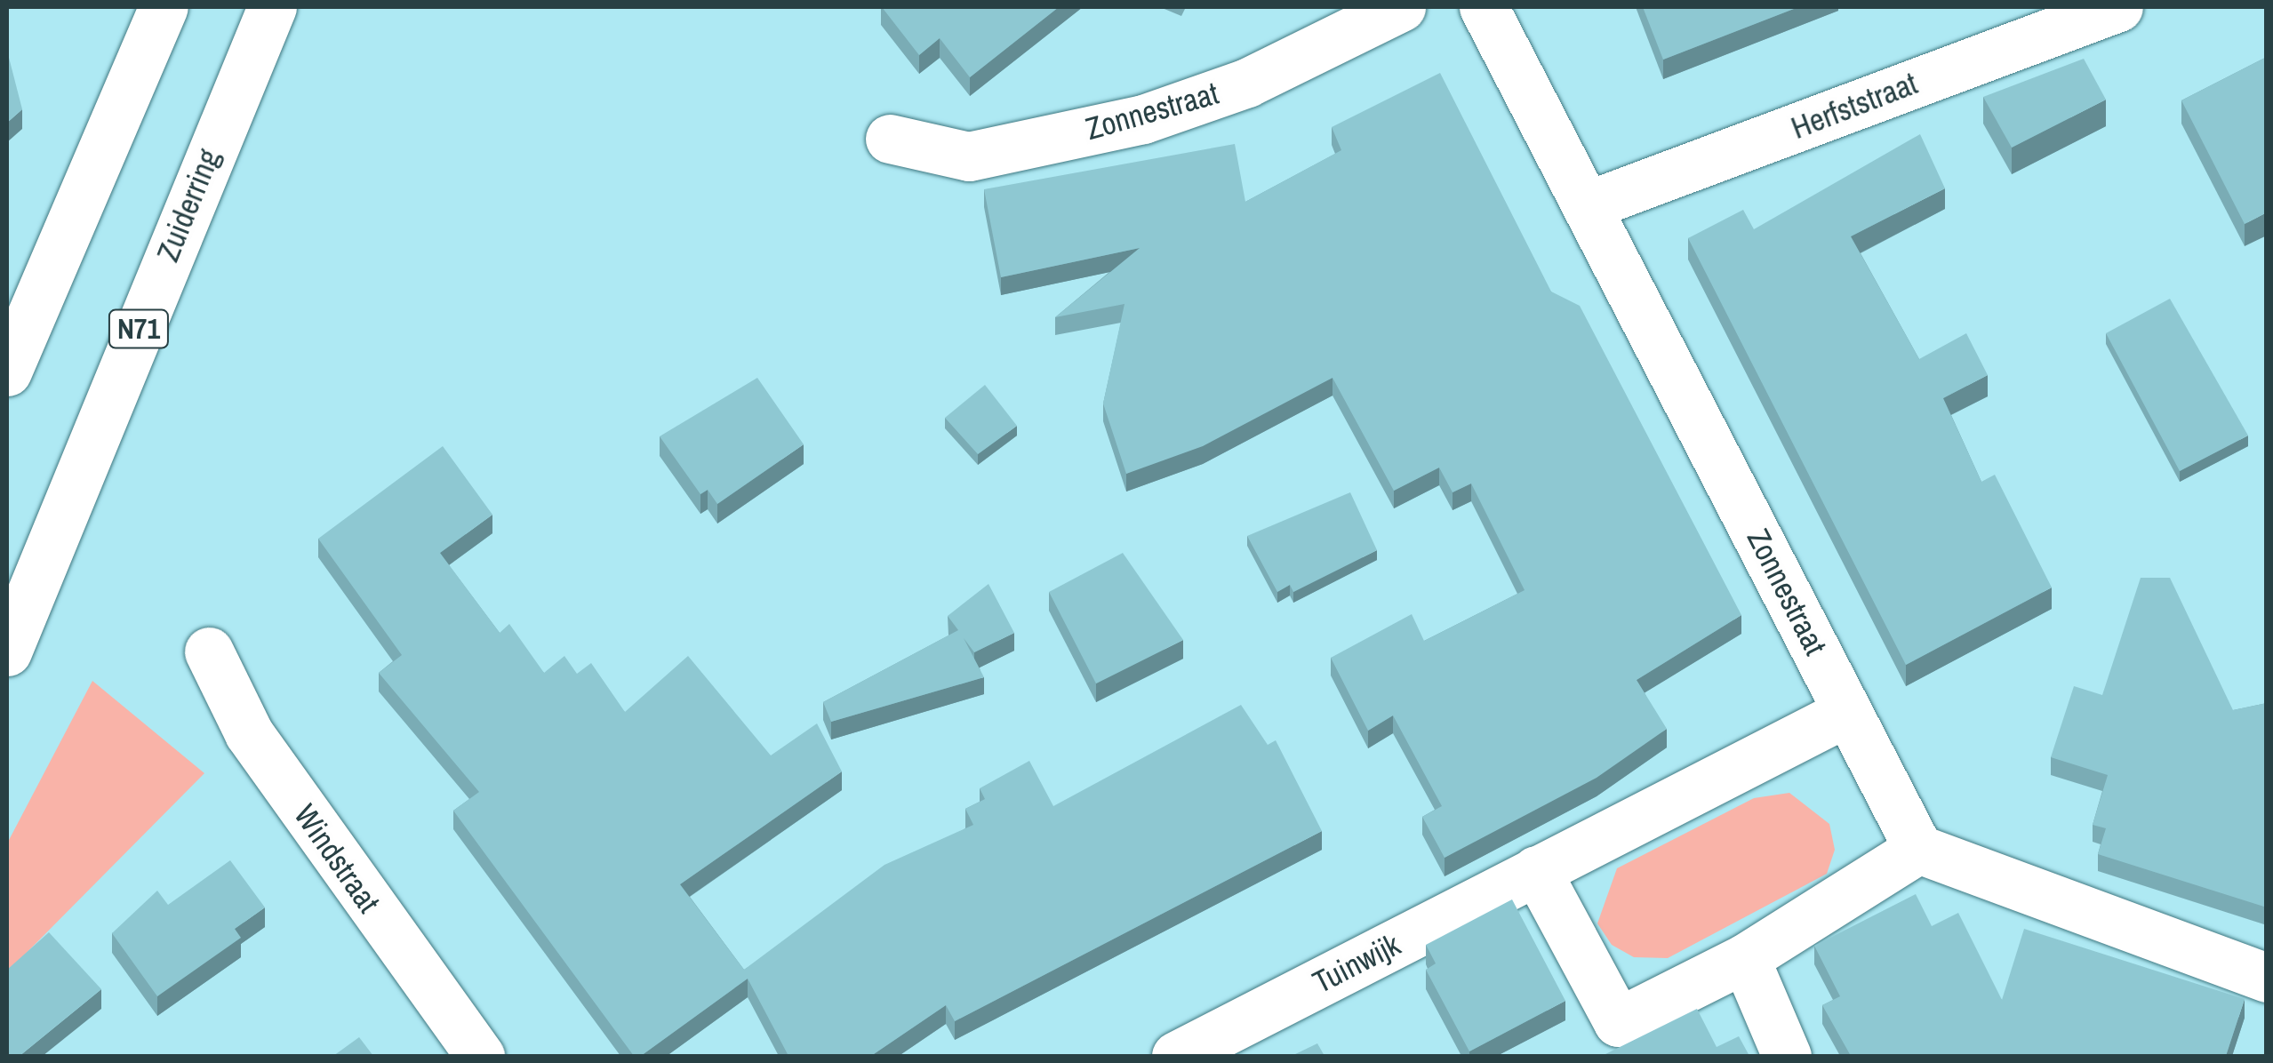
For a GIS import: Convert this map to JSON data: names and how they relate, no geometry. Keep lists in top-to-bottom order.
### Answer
{
  "streets": {
    "main road": [
      "Herfststraat",
      "Zonnestraat",
      "Zuiderring",
      "N71",
      "Windstraat",
      "Tuinwijk"
    ]
  },
  "crossings": [
    ["Herfststraat", "Zonnestraat"],
    ["Zonnestraat", "Tuinwijk"]
  ]
}
